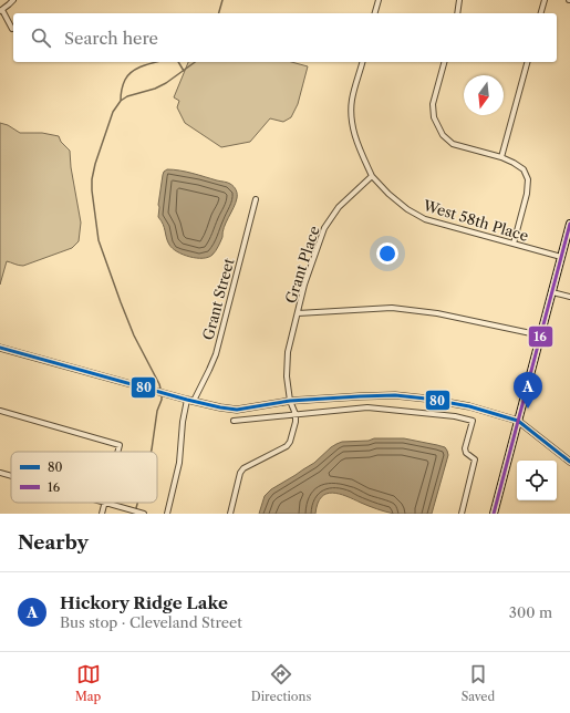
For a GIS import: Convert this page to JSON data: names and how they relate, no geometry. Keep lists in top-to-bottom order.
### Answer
{
  "streets": {
    "street": ["West 58th Place", "Grant Place", "Grant Street"]
  },
  "crossings": [
    ["West 58th Place", "Grant Place"]
  ],
  "lines": ["transit line 16", "transit line 80"],
  "legend": ["80", "16"],
  "north": "bottom",
  "page": {
    "search": "Search here",
    "pins": "A",
    "heading": "Nearby",
    "list": [
      {
        "mark": "A",
        "name": "Hickory Ridge Lake",
        "note": "Bus stop · Cleveland Street",
        "value": "300 m"
      }
    ],
    "nav": ["Map", "Directions", "Saved"]
  }
}
